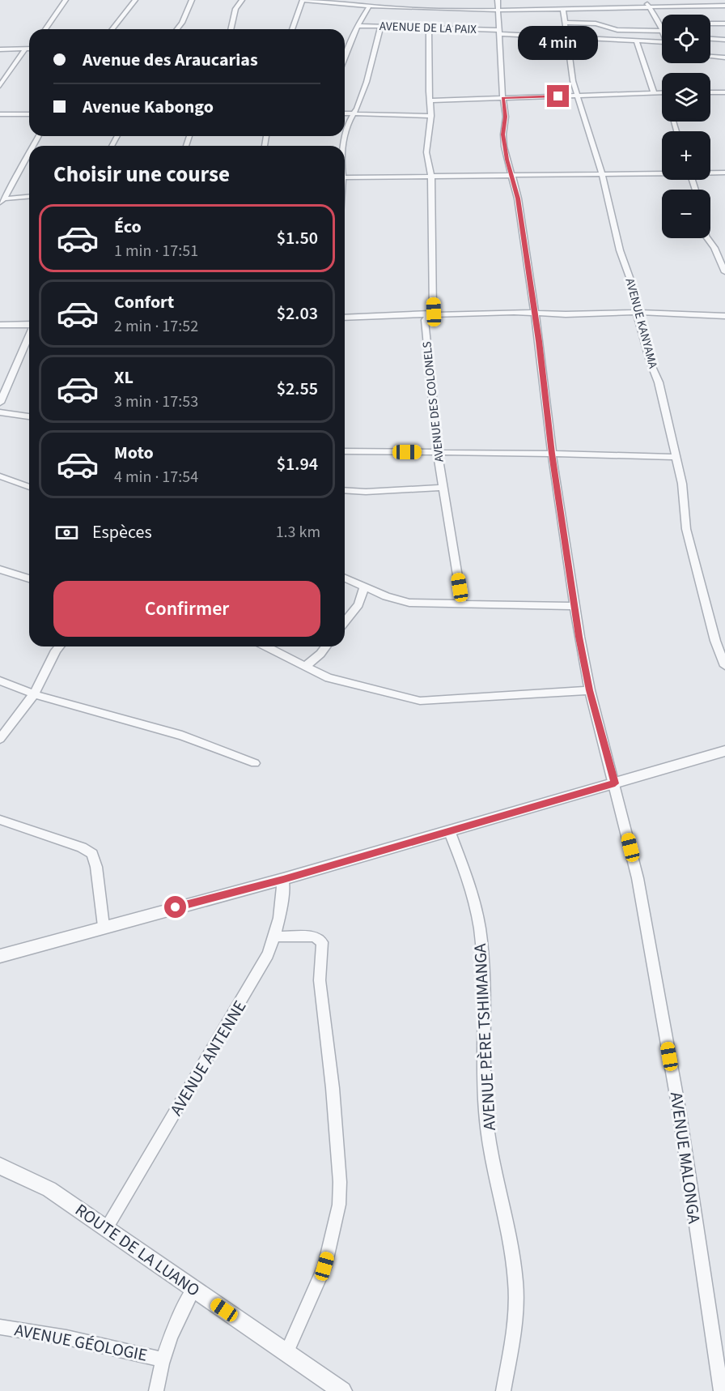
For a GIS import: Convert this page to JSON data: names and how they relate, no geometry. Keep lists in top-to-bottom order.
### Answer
{
  "streets": {
    "street": [
      "AVENUE DE LA PAIX",
      "AVENUE KANYAMA",
      "AVENUE DES COLONELS",
      "AVENUE PÈRE TSHIMANGA",
      "AVENUE ANTENNE",
      "AVENUE MALONGA",
      "ROUTE DE LA LUANO",
      "AVENUE GÉOLOGIE"
    ]
  },
  "crossings": [
    ["AVENUE DE LA PAIX", "AVENUE KANYAMA"],
    ["AVENUE DE LA PAIX", "AVENUE DES COLONELS"],
    ["AVENUE DE LA PAIX", "AVENUE MALONGA"],
    ["AVENUE ANTENNE", "ROUTE DE LA LUANO"]
  ],
  "page": {
    "map_buttons": ["+", "−"],
    "bubble": "4 min",
    "banner": ["Avenue des Araucarias", "Avenue Kabongo"],
    "heading": "Choisir une course",
    "list": [
      {
        "name": "Éco",
        "note": "1 min · 17:51",
        "value": "$1.50"
      },
      {
        "name": "Confort",
        "note": "2 min · 17:52",
        "value": "$2.03"
      },
      {
        "name": "XL",
        "note": "3 min · 17:53",
        "value": "$2.55"
      },
      {
        "name": "Moto",
        "note": "4 min · 17:54",
        "value": "$1.94"
      }
    ],
    "pay": ["Espèces", "1.3 km"],
    "buttons": "Confirmer"
  }
}
